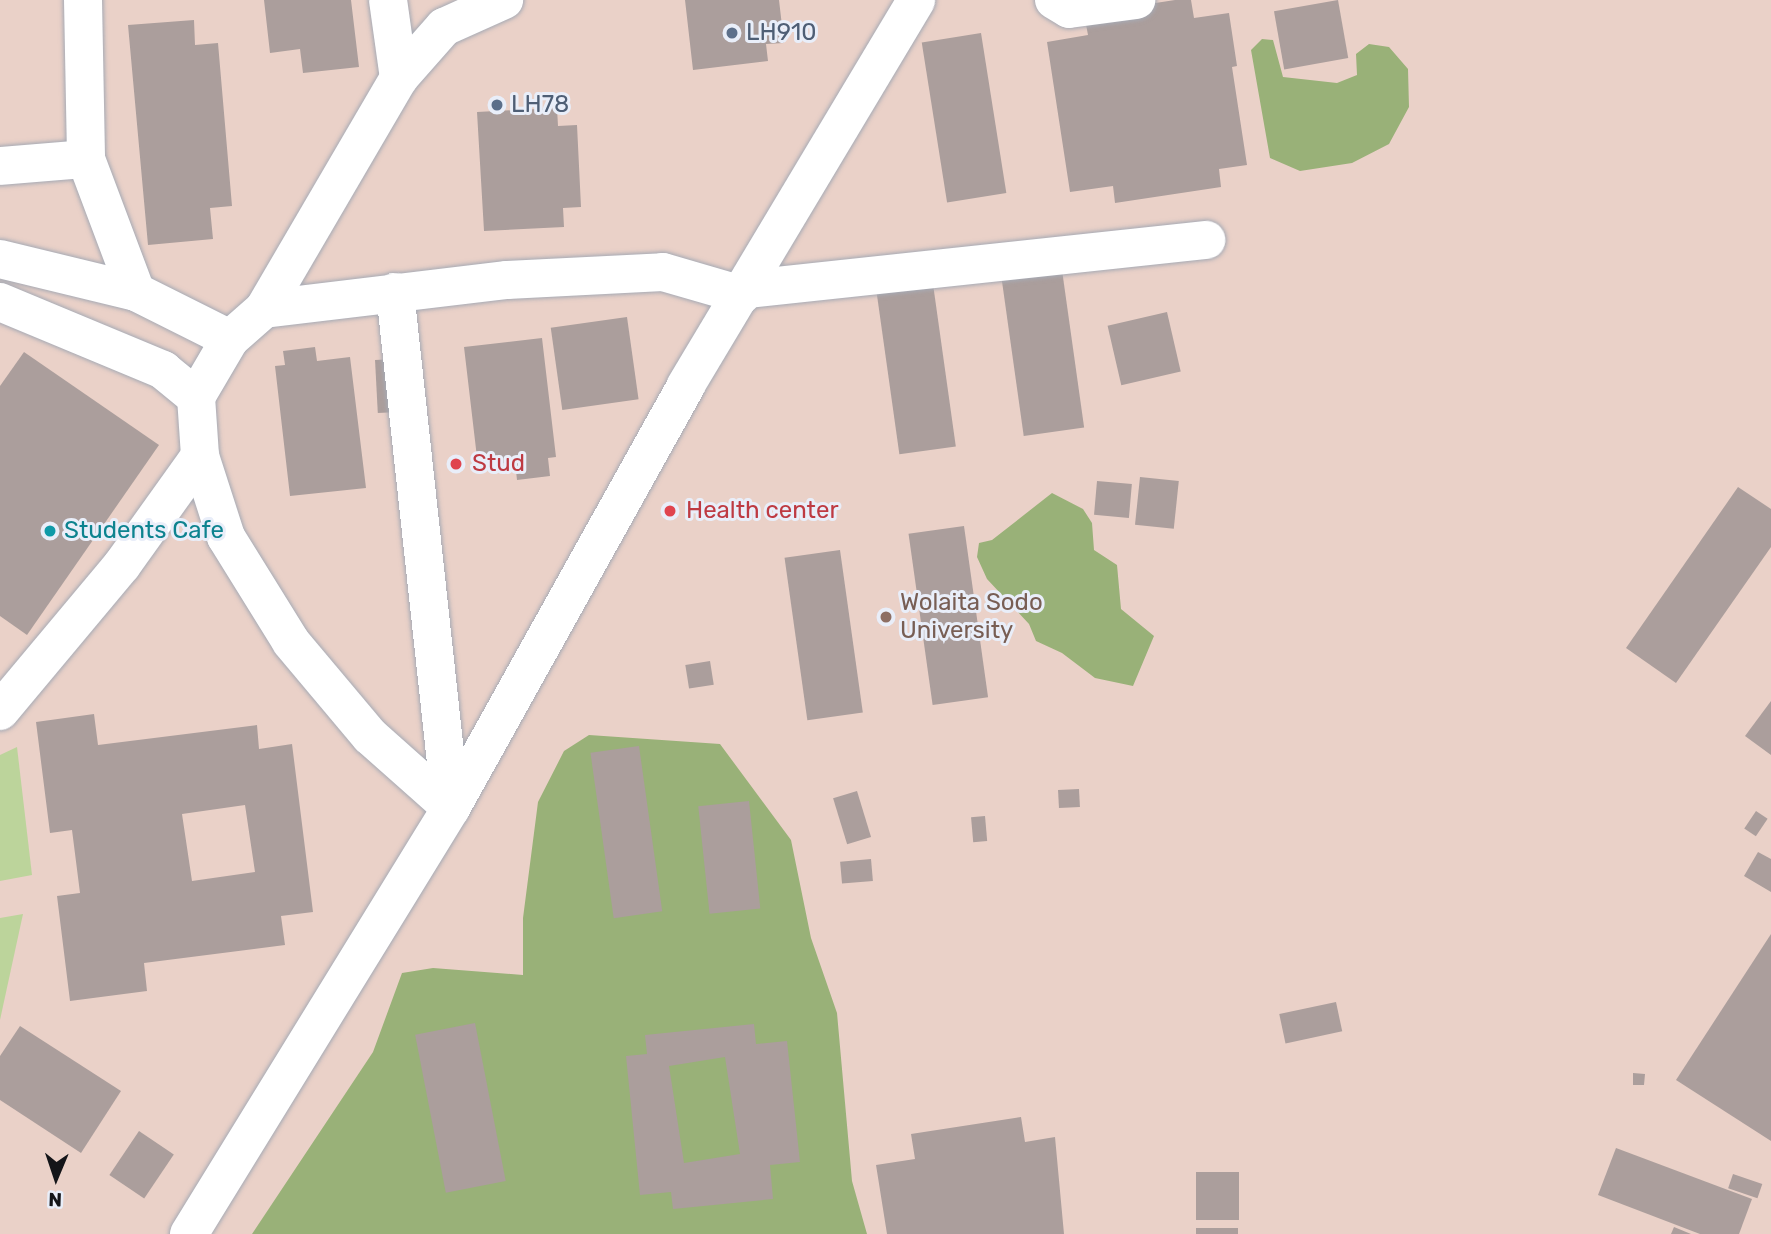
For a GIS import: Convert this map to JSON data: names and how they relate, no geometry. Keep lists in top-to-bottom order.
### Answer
{
  "places": [
    "LH910",
    "LH78",
    "Stud",
    "Health center",
    "Students Cafe",
    "Wolaita Sodo University"
  ],
  "north": "bottom"
}
